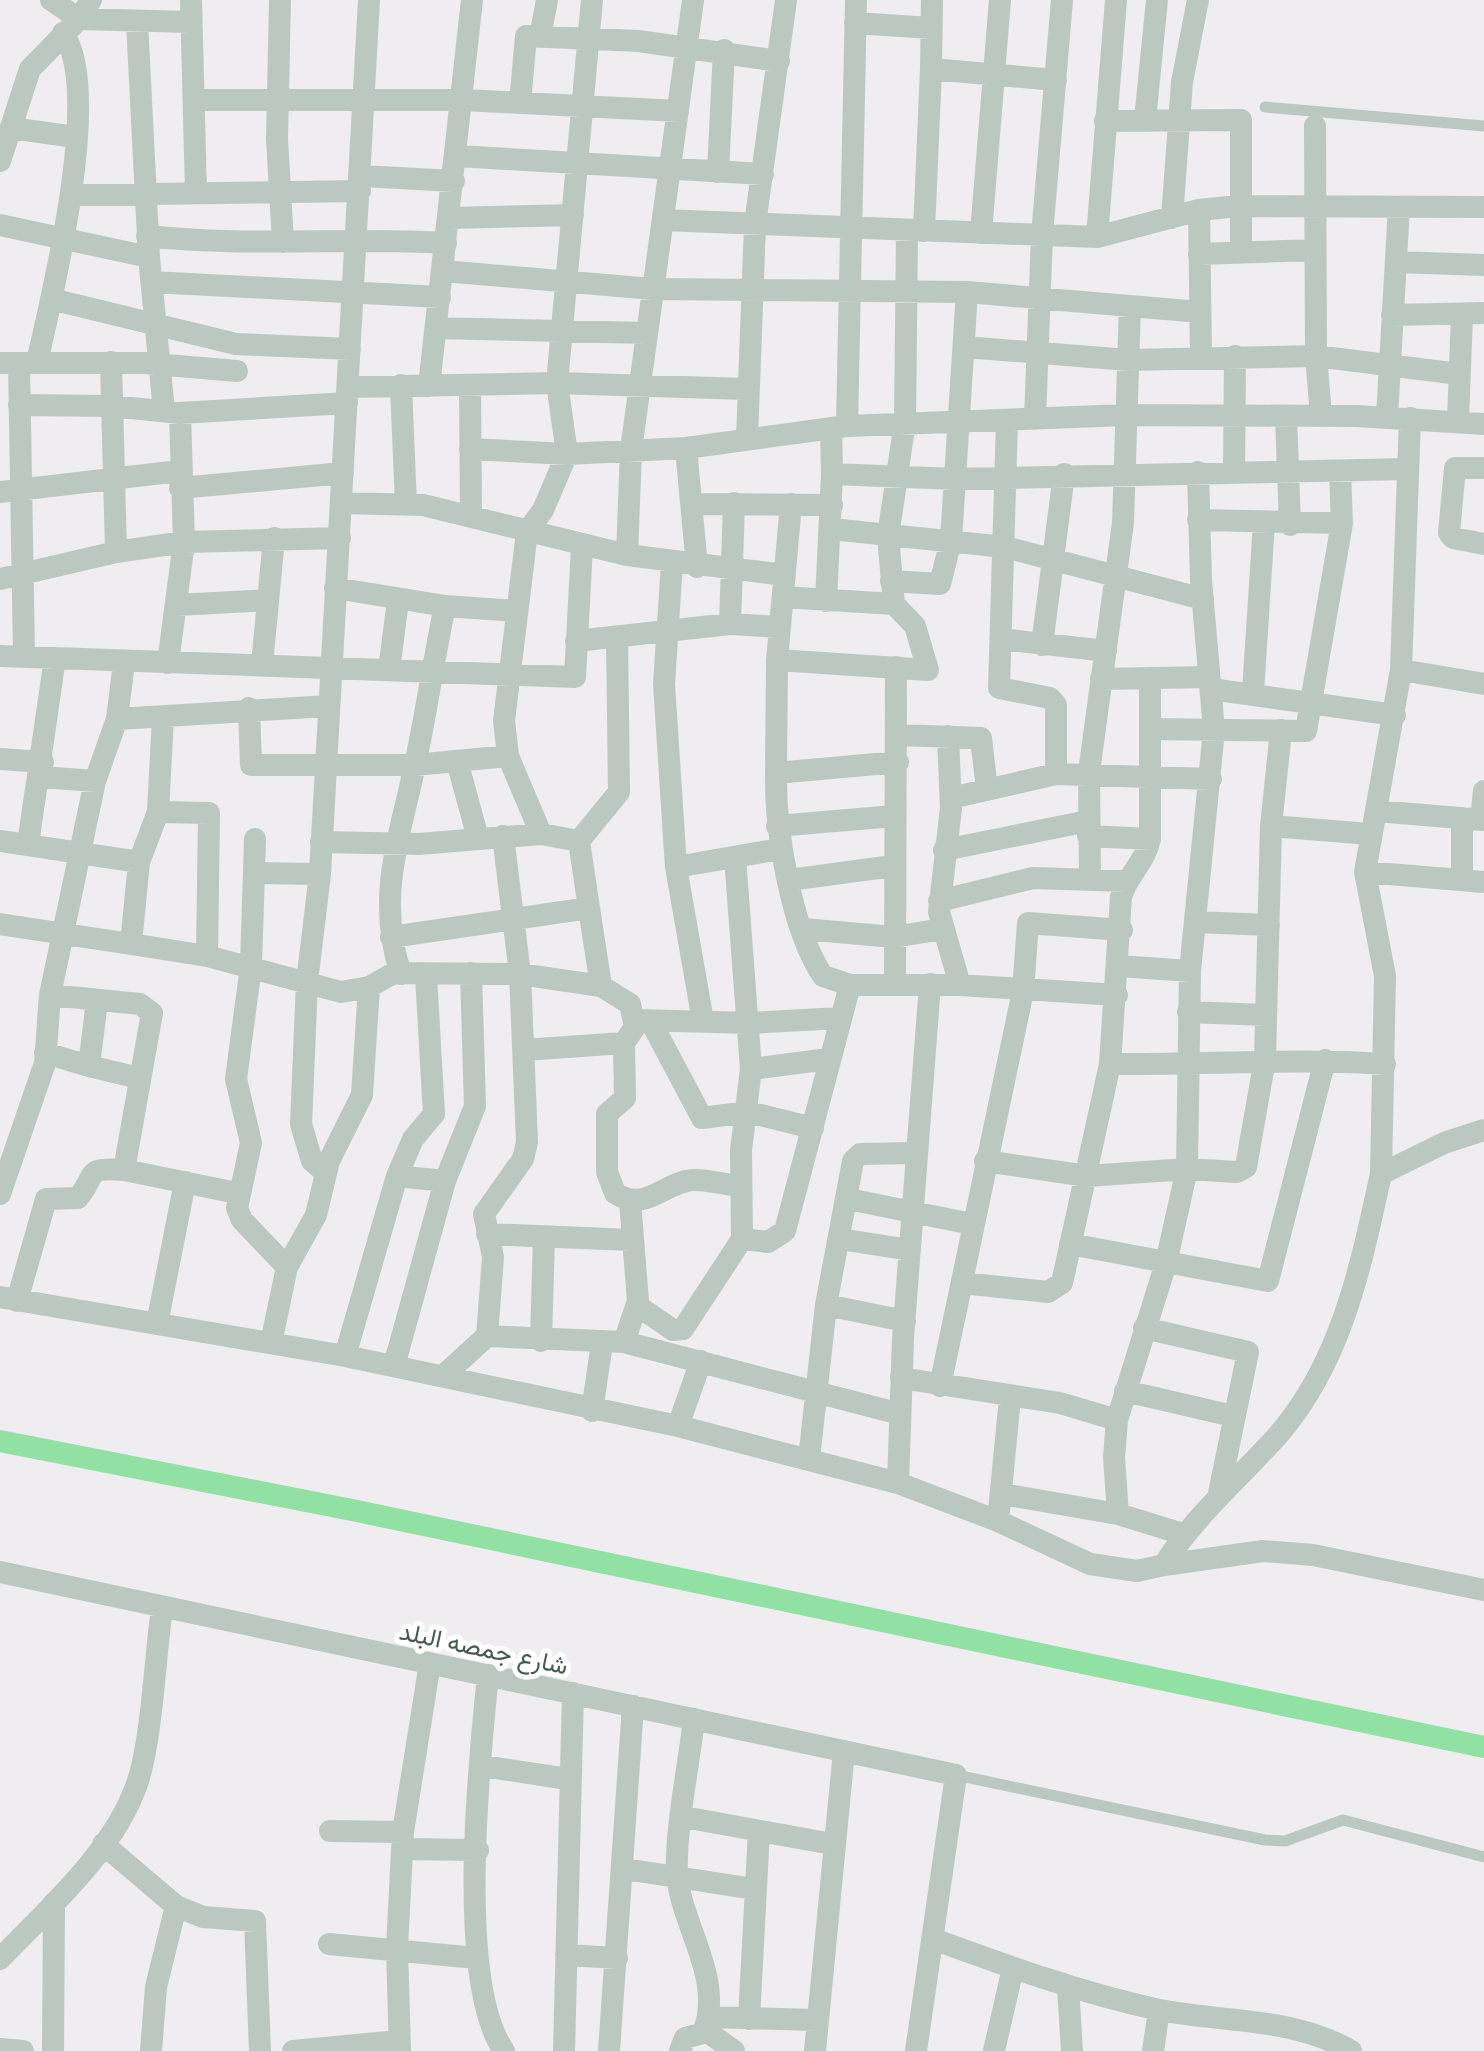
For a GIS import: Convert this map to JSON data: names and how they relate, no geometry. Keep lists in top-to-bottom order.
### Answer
{
  "streets": {
    "street": ["شارع جمصه البلد"]
  }
}
